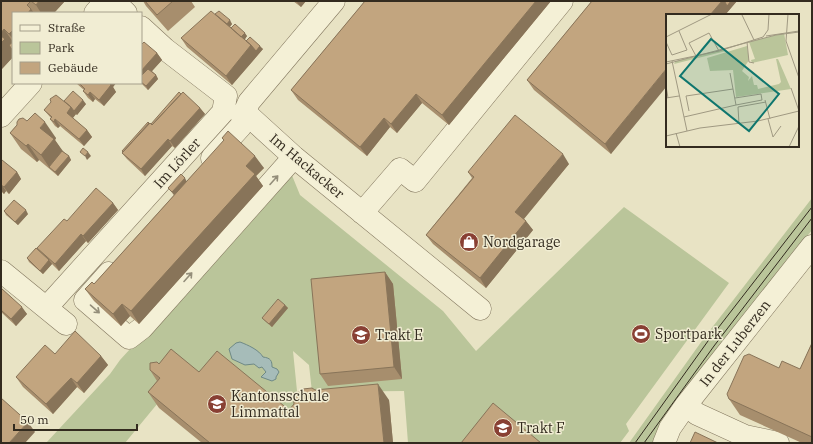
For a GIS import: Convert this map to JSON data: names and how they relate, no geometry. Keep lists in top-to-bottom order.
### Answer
{
  "streets": {
    "street": ["Im Lörler", "Im Hackacker", "In der Luberzen"]
  },
  "places": {
    "shop": ["Nordgarage"],
    "sports": ["Sportpark"],
    "school or university": ["Trakt E", "Kantonsschule Limmattal", "Trakt F"]
  },
  "legend": ["Straße", "Park", "Gebäude"],
  "scale_bar": "50 m"
}
